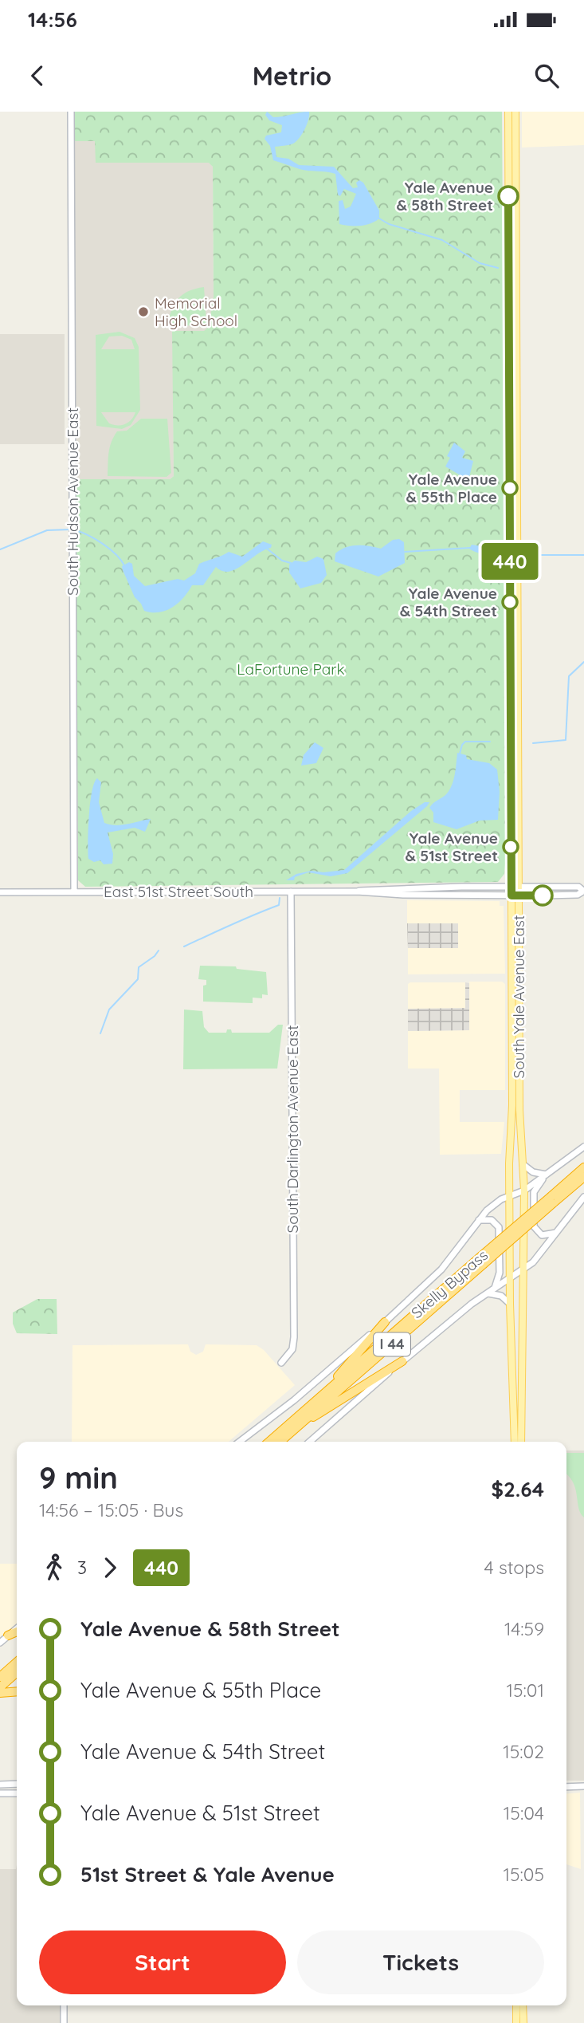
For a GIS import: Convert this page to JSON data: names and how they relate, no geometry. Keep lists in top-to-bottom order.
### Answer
{
  "streets": {
    "highway": ["Skelly Bypass", "I 44"],
    "main road": [
      "South Hudson Avenue East",
      "East 51st Street South",
      "South Yale Avenue East",
      "South Darlington Avenue East"
    ]
  },
  "crossings": [
    ["South Hudson Avenue East", "East 51st Street South"],
    ["East 51st Street South", "South Yale Avenue East"],
    ["East 51st Street South", "South Darlington Avenue East"]
  ],
  "parks": ["LaFortune Park"],
  "places": [
    "Yale Avenue & 58th Street",
    "Memorial High School",
    "Yale Avenue & 55th Place",
    "Yale Avenue & 54th Street",
    "Yale Avenue & 51st Street"
  ],
  "lines": ["bus line 440"],
  "page": {
    "status": "14:56",
    "header": "Metrio",
    "on_map": "440",
    "heading": ["9 min", "14:56 – 15:05 · Bus", "$2.64"],
    "legs": ["3", "440", "4 stops"],
    "list": [
      {
        "name": "Yale Avenue & 58th Street",
        "value": "14:59"
      },
      {
        "name": "Yale Avenue & 55th Place",
        "value": "15:01"
      },
      {
        "name": "Yale Avenue & 54th Street",
        "value": "15:02"
      },
      {
        "name": "Yale Avenue & 51st Street",
        "value": "15:04"
      },
      {
        "name": "51st Street & Yale Avenue",
        "value": "15:05"
      }
    ],
    "buttons": ["Start", "Tickets"]
  }
}
